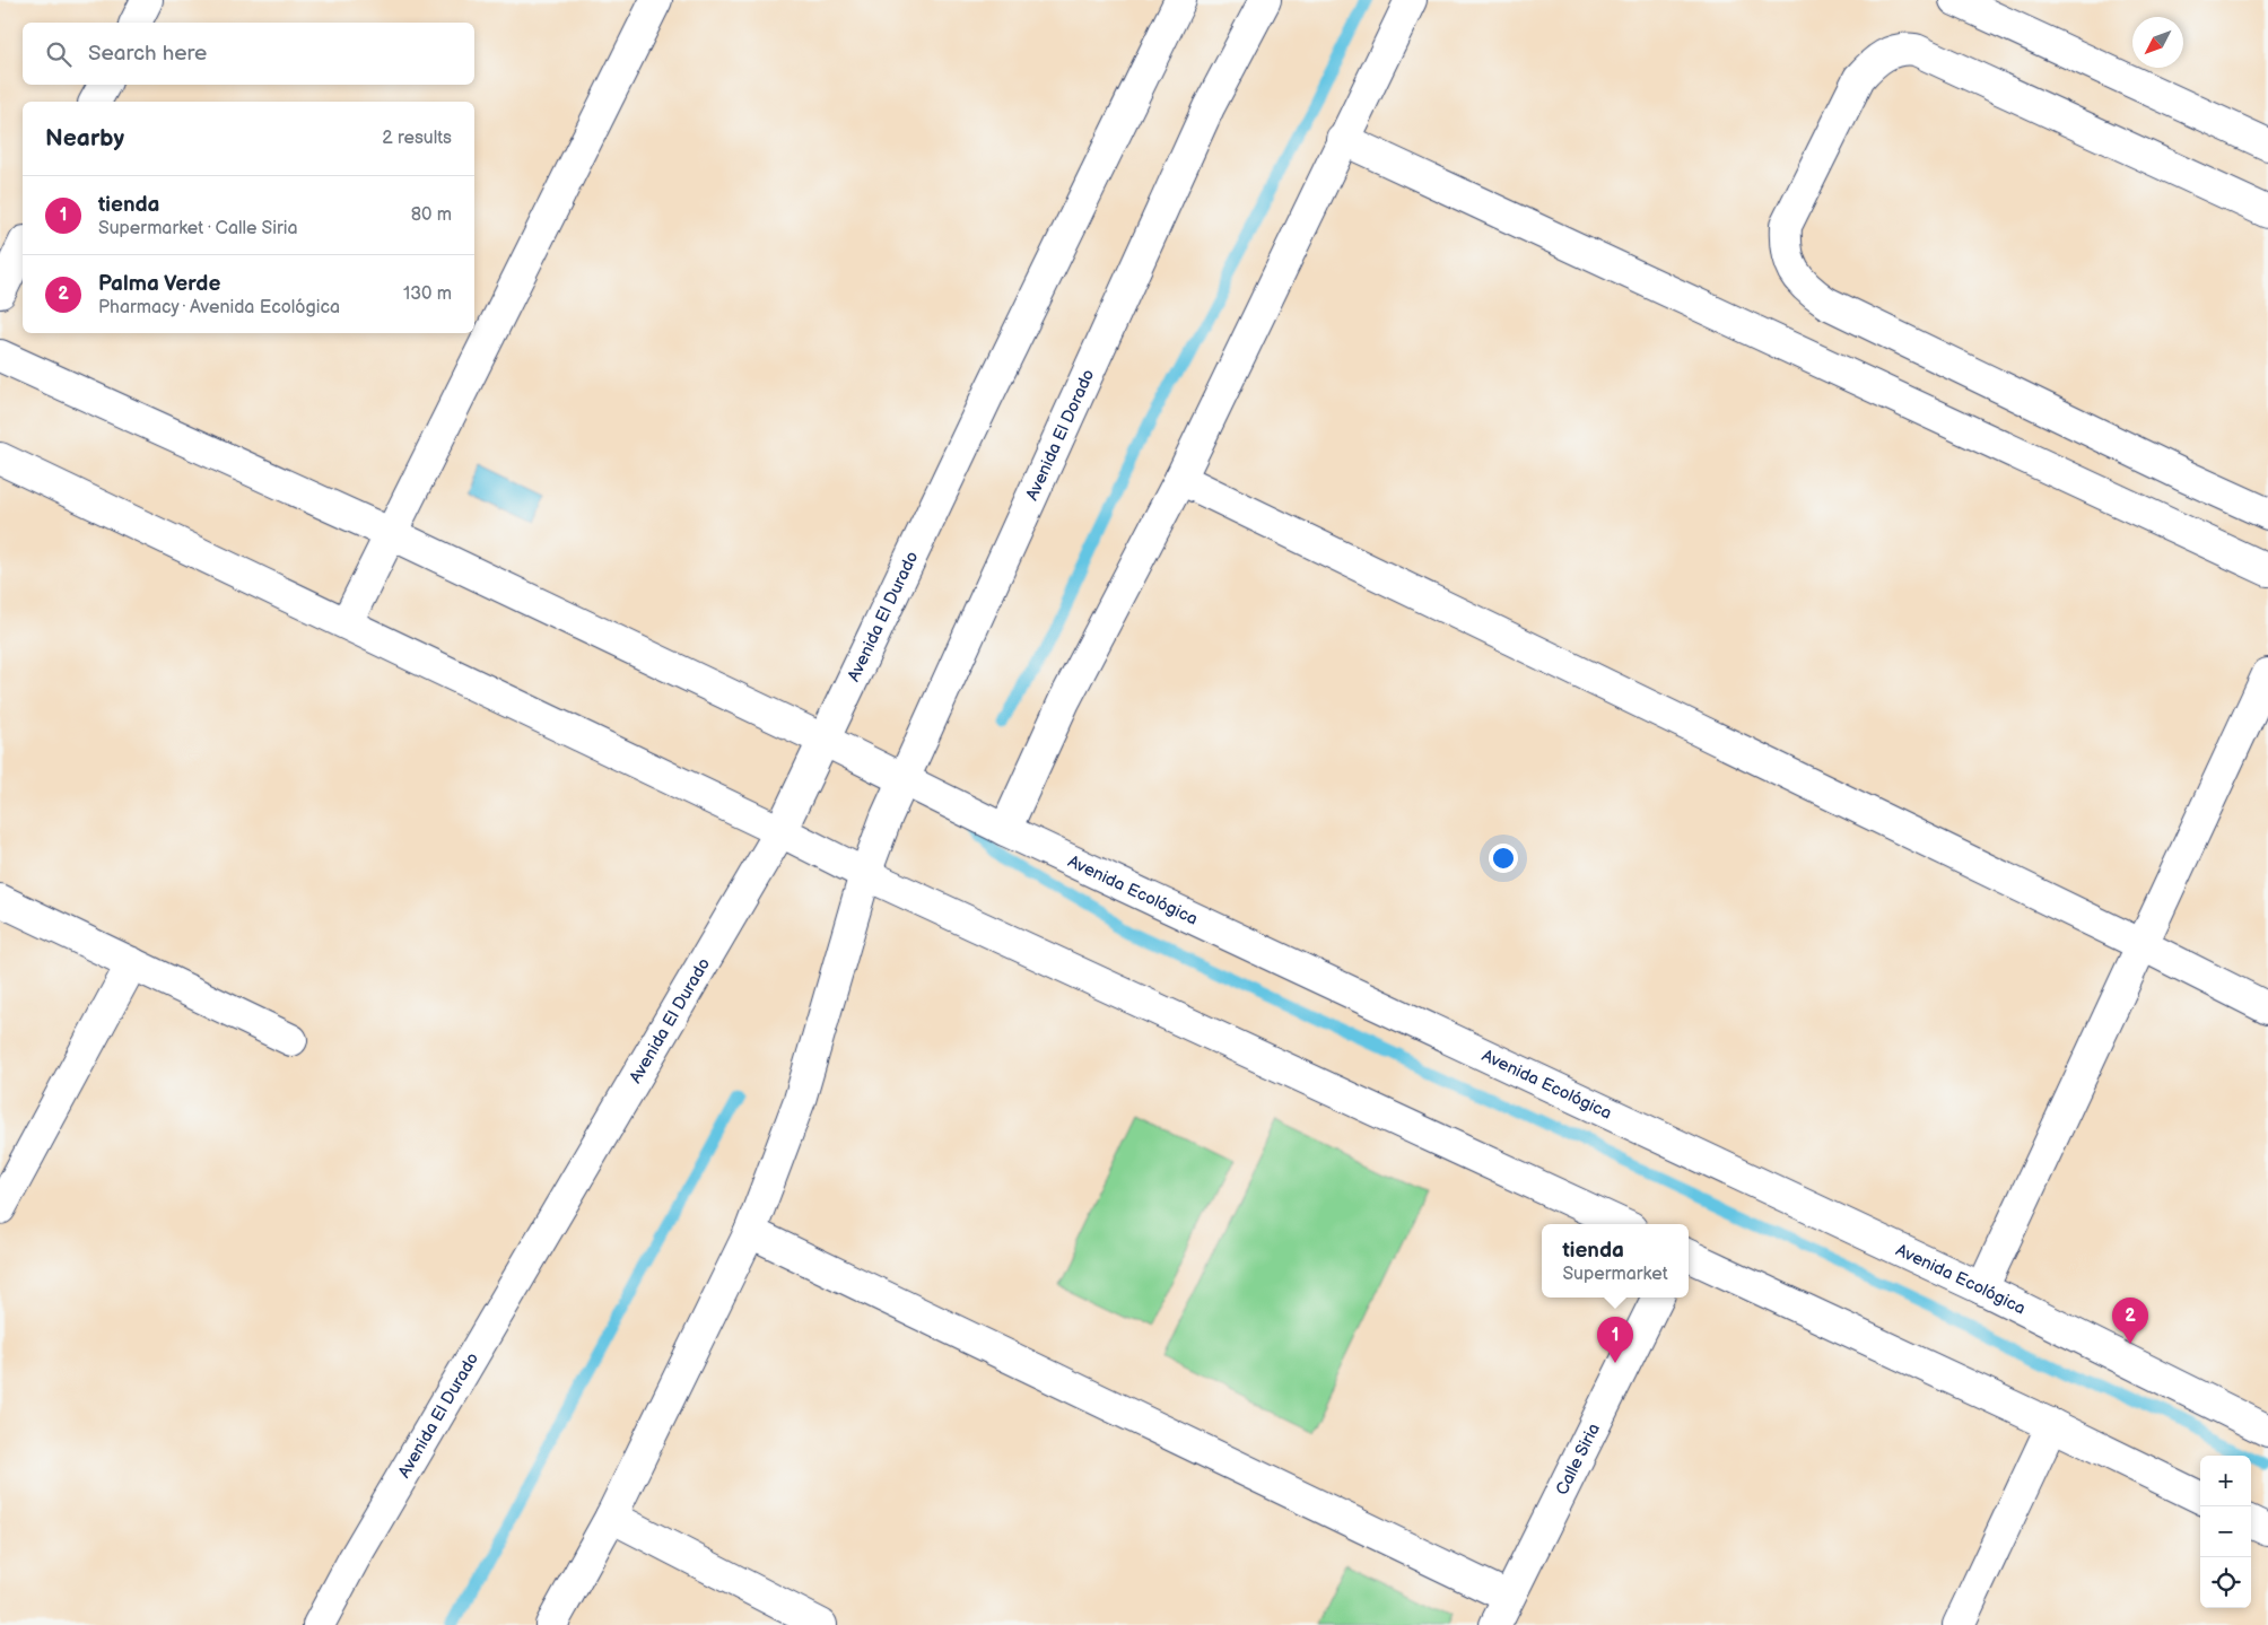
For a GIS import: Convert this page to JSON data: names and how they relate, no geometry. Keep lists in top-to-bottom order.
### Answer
{
  "streets": {
    "street": [
      "Avenida El Dorado",
      "Avenida El Durado",
      "Avenida Ecológica",
      "Calle Siria"
    ]
  },
  "crossings": [
    ["Avenida El Dorado", "Avenida Ecológica"],
    ["Avenida El Durado", "Avenida Ecológica"]
  ],
  "north": "bottom left",
  "page": {
    "search": "Search here",
    "heading": ["Nearby", "2 results"],
    "list": [
      {
        "mark": "1",
        "name": "tienda",
        "note": "Supermarket · Calle Siria",
        "value": "80 m"
      },
      {
        "mark": "2",
        "name": "Palma Verde",
        "note": "Pharmacy · Avenida Ecológica",
        "value": "130 m"
      }
    ],
    "popup": ["tienda", "Supermarket"],
    "pins": ["2", "1"],
    "map_buttons": ["+", "−"]
  }
}
